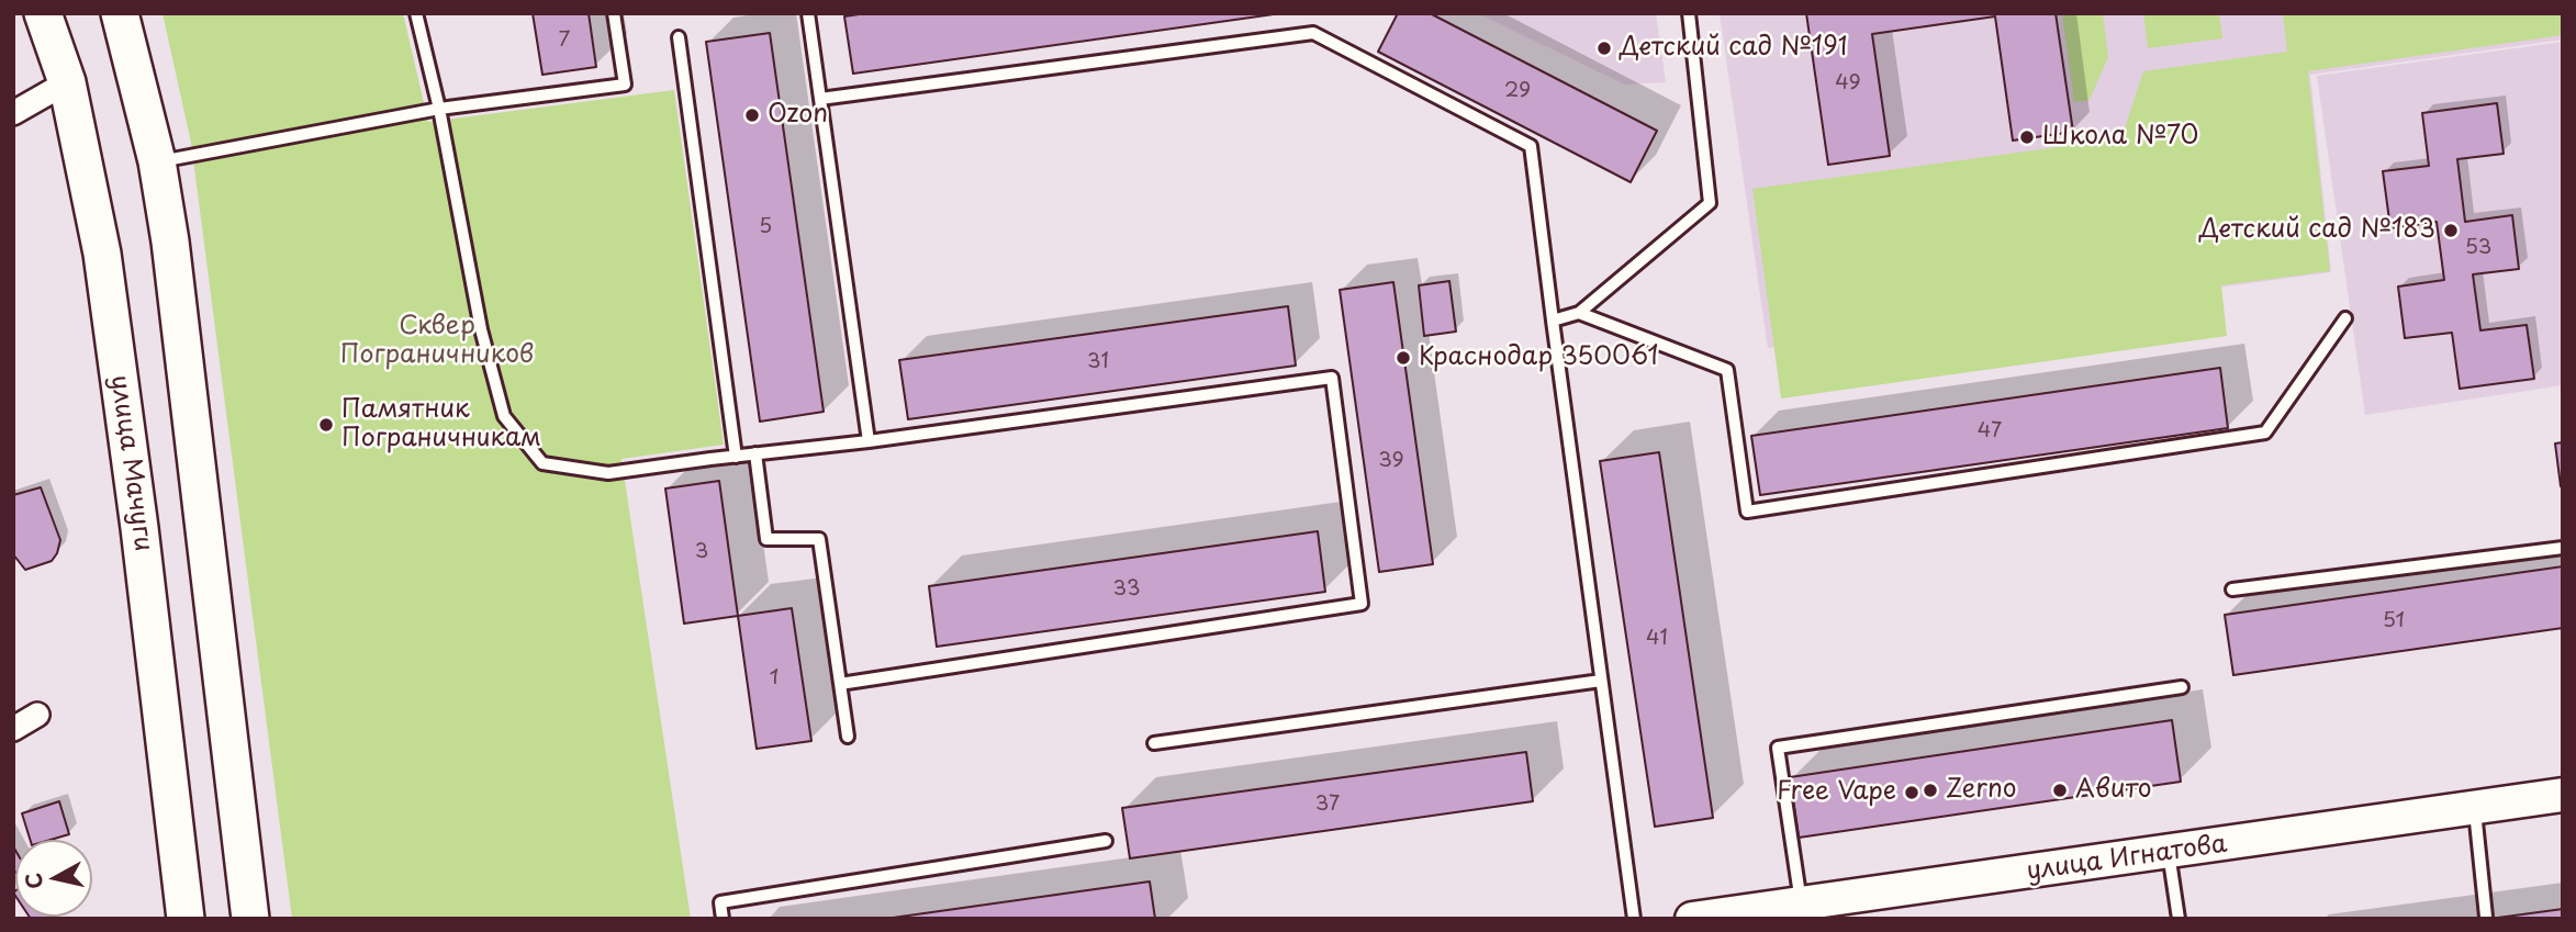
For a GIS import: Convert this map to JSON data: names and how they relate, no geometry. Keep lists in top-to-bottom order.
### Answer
{
  "streets": {
    "main road": ["улица Мачуги"],
    "street": ["улица Игнатова"]
  },
  "parks": ["Сквер Пограничников"],
  "places": [
    "Детский сад №191",
    "Ozon",
    "Школа №70",
    "Детский сад №183",
    "Краснодар 350061",
    "Памятник Пограничникам",
    "Zerno",
    "Авито",
    "Free Vape"
  ],
  "house_numbers": [
    "7",
    "49",
    "29",
    "5",
    "53",
    "31",
    "47",
    "39",
    "3",
    "33",
    "51",
    "41",
    "1",
    "37"
  ],
  "north": "left"
}
